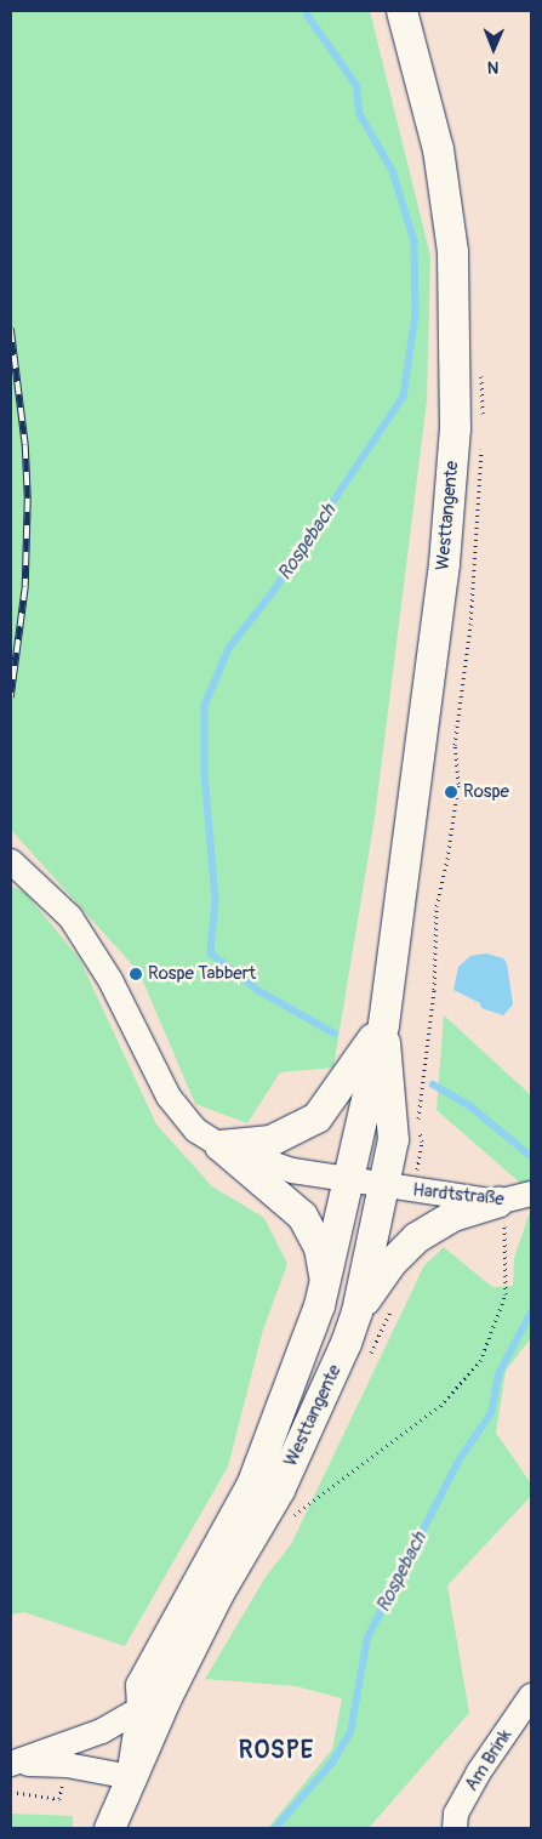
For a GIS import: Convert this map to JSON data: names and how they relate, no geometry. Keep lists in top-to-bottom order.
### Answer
{
  "streets": {
    "main road": ["Westtangente"],
    "street": ["Hardtstraße", "Am Brink"]
  },
  "crossings": [
    ["Westtangente", "Hardtstraße"]
  ],
  "districts": ["ROSPE"],
  "water": ["Rospebach"],
  "places": ["Rospe", "Rospe Tabbert"],
  "north": "bottom"
}
